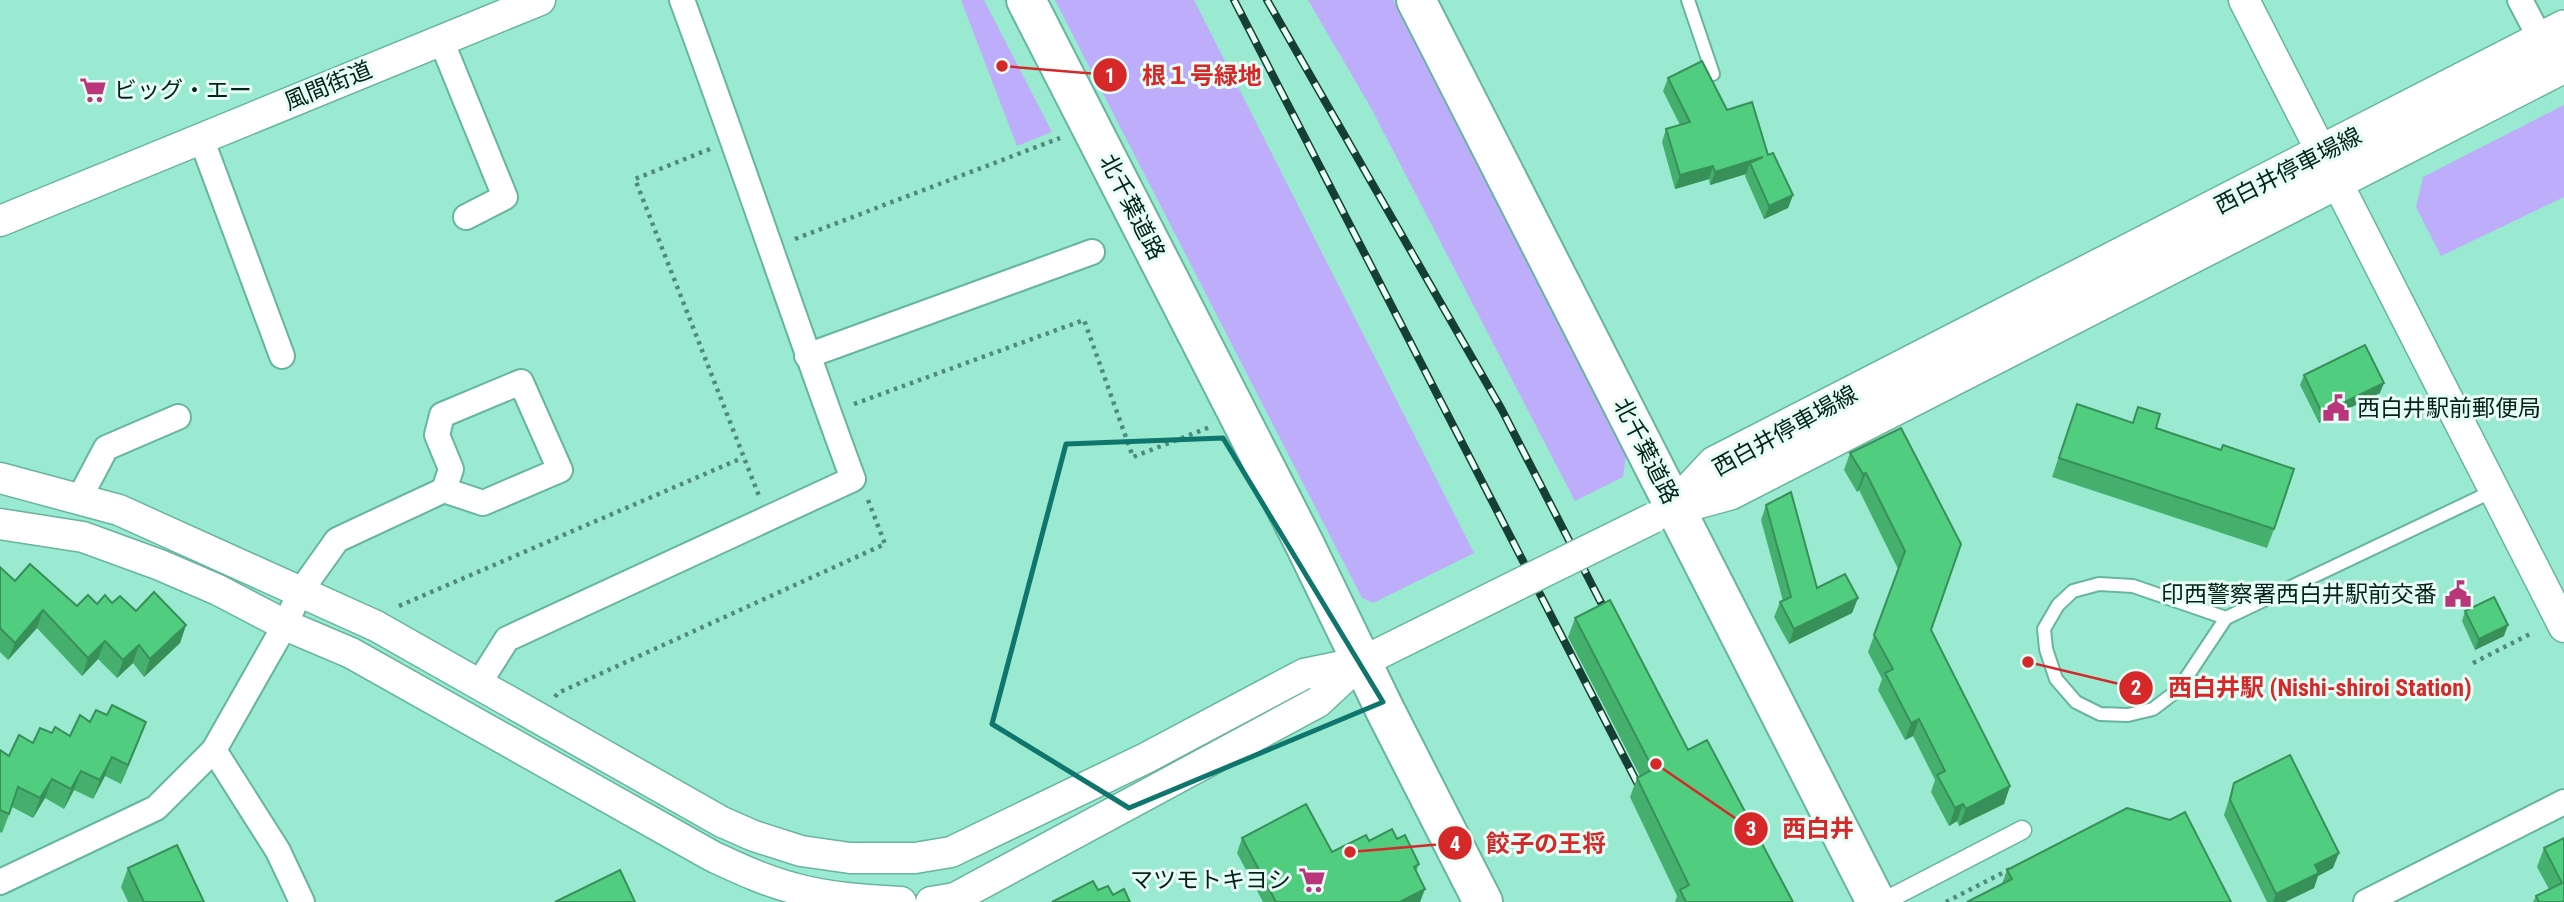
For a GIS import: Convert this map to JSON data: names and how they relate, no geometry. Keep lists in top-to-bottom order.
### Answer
{
  "streets": {
    "highway": ["北千葉道路"],
    "main road": ["西白井停車場線"],
    "street": ["風間街道"]
  },
  "crossings": [
    ["西白井停車場線", "北千葉道路"]
  ],
  "places": {
    "other": [
      "根１号緑地",
      "西白井駅 (Nishi-shiroi Station)",
      "西白井",
      "餃子の王将"
    ],
    "supermarket": ["ビッグ・エー", "マツモトキヨシ"],
    "public building": ["西白井駅前郵便局", "印西警察署西白井駅前交番"]
  }
}
